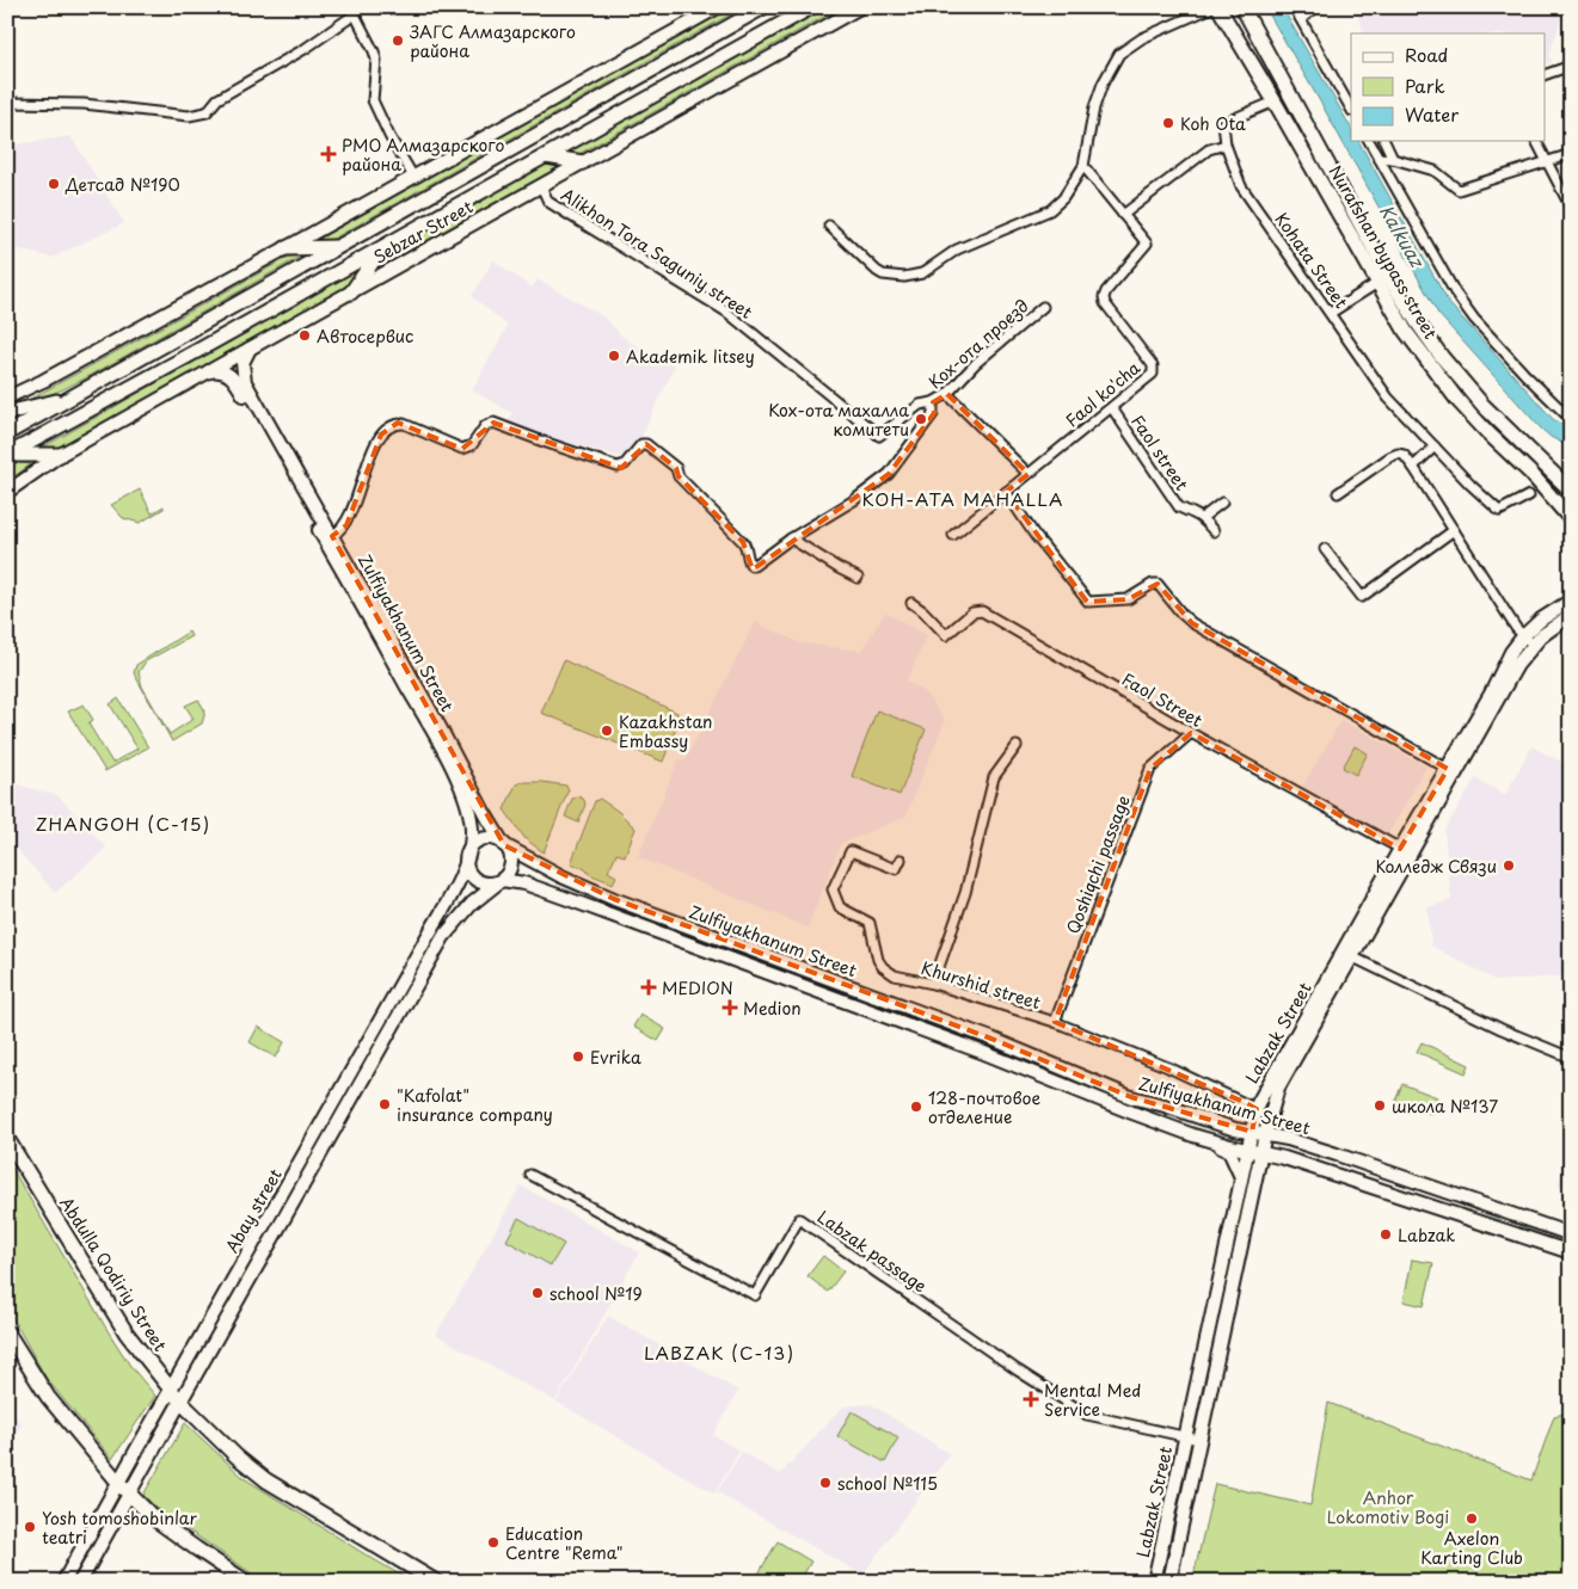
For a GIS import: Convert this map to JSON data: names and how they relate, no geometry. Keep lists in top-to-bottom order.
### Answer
{
  "streets": {
    "main road": [
      "Sebzar Street",
      "Nurafshan bypass street",
      "Zulfiyakhanum Street",
      "Labzak Street",
      "Abay street",
      "Abdulla Qodiriy Street"
    ],
    "street": [
      "Alikhon Tora Saguniy street",
      "Kohata Street",
      "Кох-ота проезд",
      "Faol ko'cha",
      "Faol street",
      "Faol Street",
      "Qoshiqchi passage",
      "Khurshid street",
      "Labzak passage"
    ]
  },
  "crossings": [
    ["Sebzar Street", "Alikhon Tora Saguniy street"],
    ["Sebzar Street", "Zulfiyakhanum Street"],
    ["Alikhon Tora Saguniy street", "Кох-ота проезд"],
    ["Faol ko'cha", "Faol street"],
    ["Zulfiyakhanum Street", "Labzak Street"],
    ["Zulfiyakhanum Street", "Abay street"],
    ["Faol Street", "Qoshiqchi passage"],
    ["Faol Street", "Labzak Street"],
    ["Qoshiqchi passage", "Khurshid street"],
    ["Khurshid street", "Labzak Street"],
    ["Labzak Street", "Labzak passage"],
    ["Abay street", "Abdulla Qodiriy Street"]
  ],
  "districts": ["KOH-ATA MAHALLA", "ZHANGOH (C-15)", "LABZAK (C-13)"],
  "water": ["Kalkuaz"],
  "parks": ["Anhor Lokomotiv Bogi"],
  "places": {
    "other": [
      "ЗАГС Алмазарского района",
      "Koh Ota",
      "Детсад №190",
      "Автосервис",
      "Akademik litsey",
      "Кох-ота махалла комитети",
      "Kazakhstan Embassy",
      "Колледж Связи",
      "Evrika",
      "\"Kafolat\" insurance company",
      "школа №137",
      "128-почтовое отделение",
      "Labzak",
      "school №19",
      "school №115",
      "Axelon Karting Club",
      "Yosh tomoshobinlar teatri",
      "Education Centre \"Rema\""
    ],
    "health": [
      "РМО Алмазарского района",
      "MEDION",
      "Medion",
      "Mental Med Service"
    ]
  },
  "legend": ["Road", "Park", "Water"]
}
